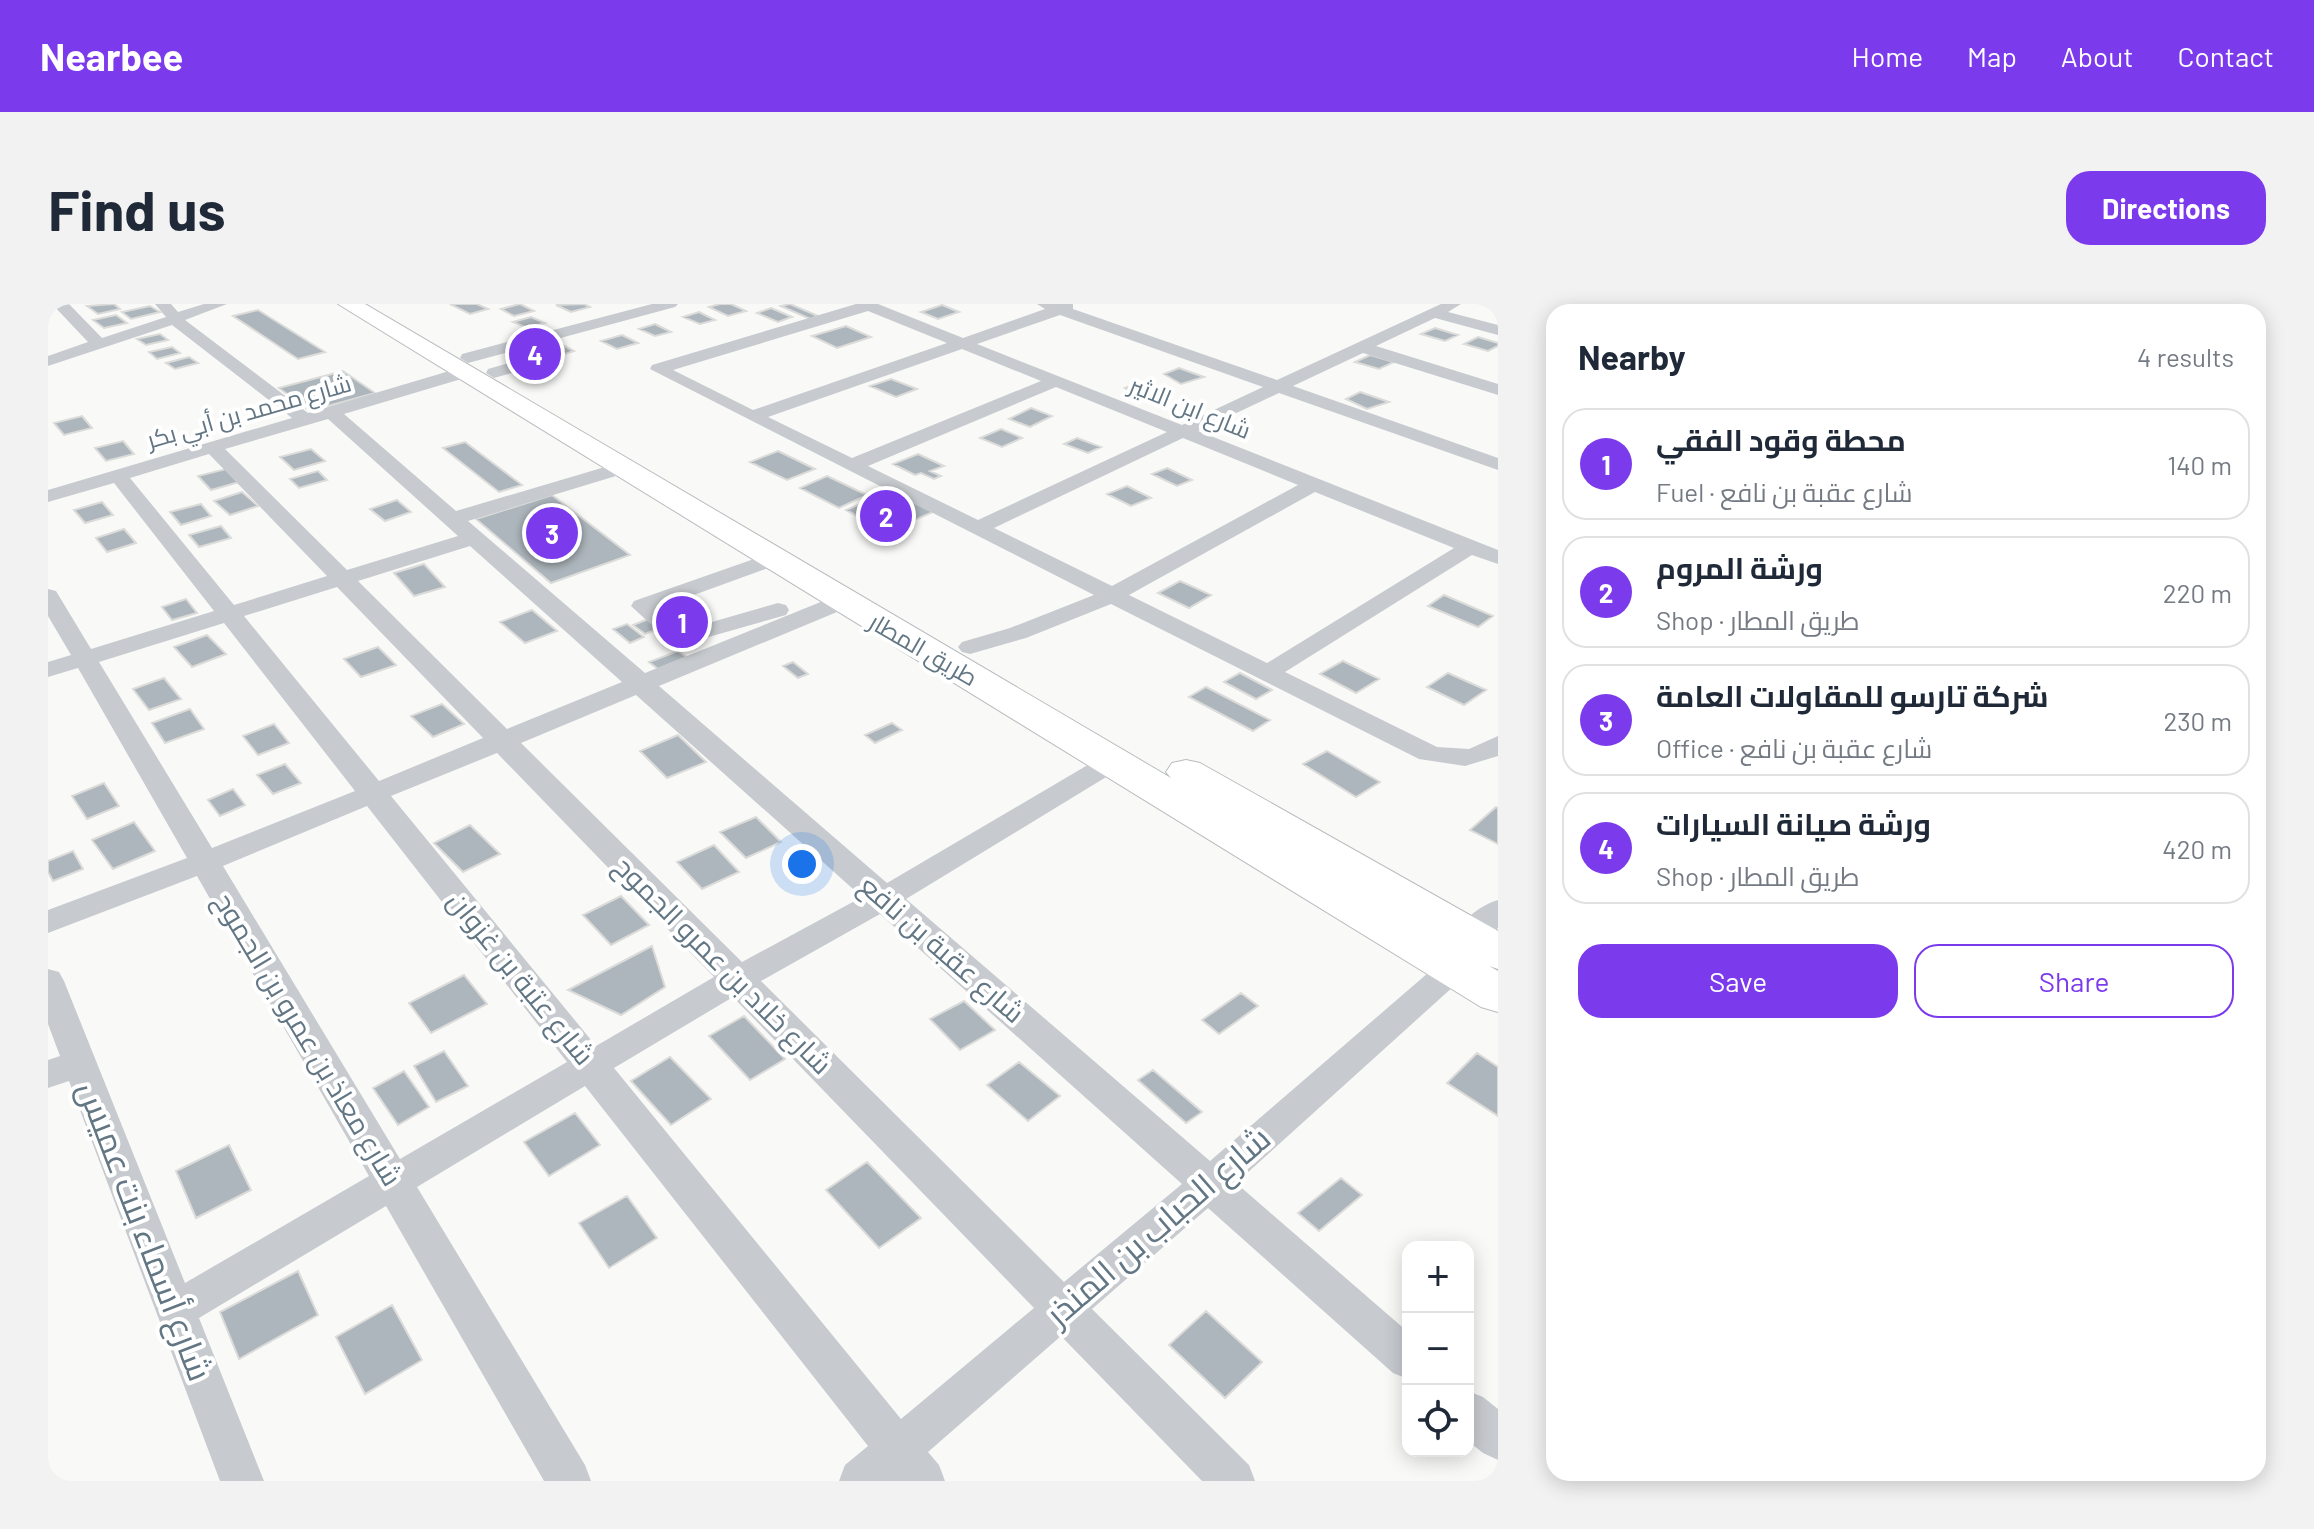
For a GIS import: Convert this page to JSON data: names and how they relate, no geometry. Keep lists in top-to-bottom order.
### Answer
{
  "streets": {
    "highway": ["طريق المطار"],
    "street": [
      "شارع ابن الاثير",
      "شارع محمد بن أبي بكر",
      "شارع عقبة بن نافع",
      "شارع خلاد بن عمرو الجموح",
      "شارع عتبة بن غزوان",
      "شارع معاذ بن عمرو بن الجموح",
      "شارع الحباب بن المنذر",
      "شارع أسماء بنت عميس"
    ]
  },
  "crossings": [
    ["شارع محمد بن أبي بكر", "طريق المطار"],
    ["شارع محمد بن أبي بكر", "شارع عقبة بن نافع"],
    ["شارع محمد بن أبي بكر", "شارع خلاد بن عمرو الجموح"],
    ["شارع محمد بن أبي بكر", "شارع عتبة بن غزوان"],
    ["طريق المطار", "شارع الحباب بن المنذر"],
    ["شارع عقبة بن نافع", "شارع الحباب بن المنذر"],
    ["شارع خلاد بن عمرو الجموح", "شارع الحباب بن المنذر"],
    ["شارع عتبة بن غزوان", "شارع الحباب بن المنذر"]
  ],
  "page": {
    "header": "Nearbee",
    "nav": [
      "Home",
      "Map",
      "About",
      "Contact"
    ],
    "buttons": [
      "Directions",
      ["Save", "Share"]
    ],
    "title": "Find us",
    "heading": ["Nearby", "4 results"],
    "pins": [
      "4",
      "2",
      "3",
      "1"
    ],
    "list": [
      {
        "mark": "1",
        "name": "محطة وقود الفقي",
        "note": "Fuel · شارع عقبة بن نافع",
        "value": "140 m"
      },
      {
        "mark": "2",
        "name": "ورشة المروم",
        "note": "Shop · طريق المطار",
        "value": "220 m"
      },
      {
        "mark": "3",
        "name": "شركة تارسو للمقاولات العامة",
        "note": "Office · شارع عقبة بن نافع",
        "value": "230 m"
      },
      {
        "mark": "4",
        "name": "ورشة صيانة السيارات",
        "note": "Shop · طريق المطار",
        "value": "420 m"
      }
    ],
    "map_buttons": ["+", "−"]
  }
}
